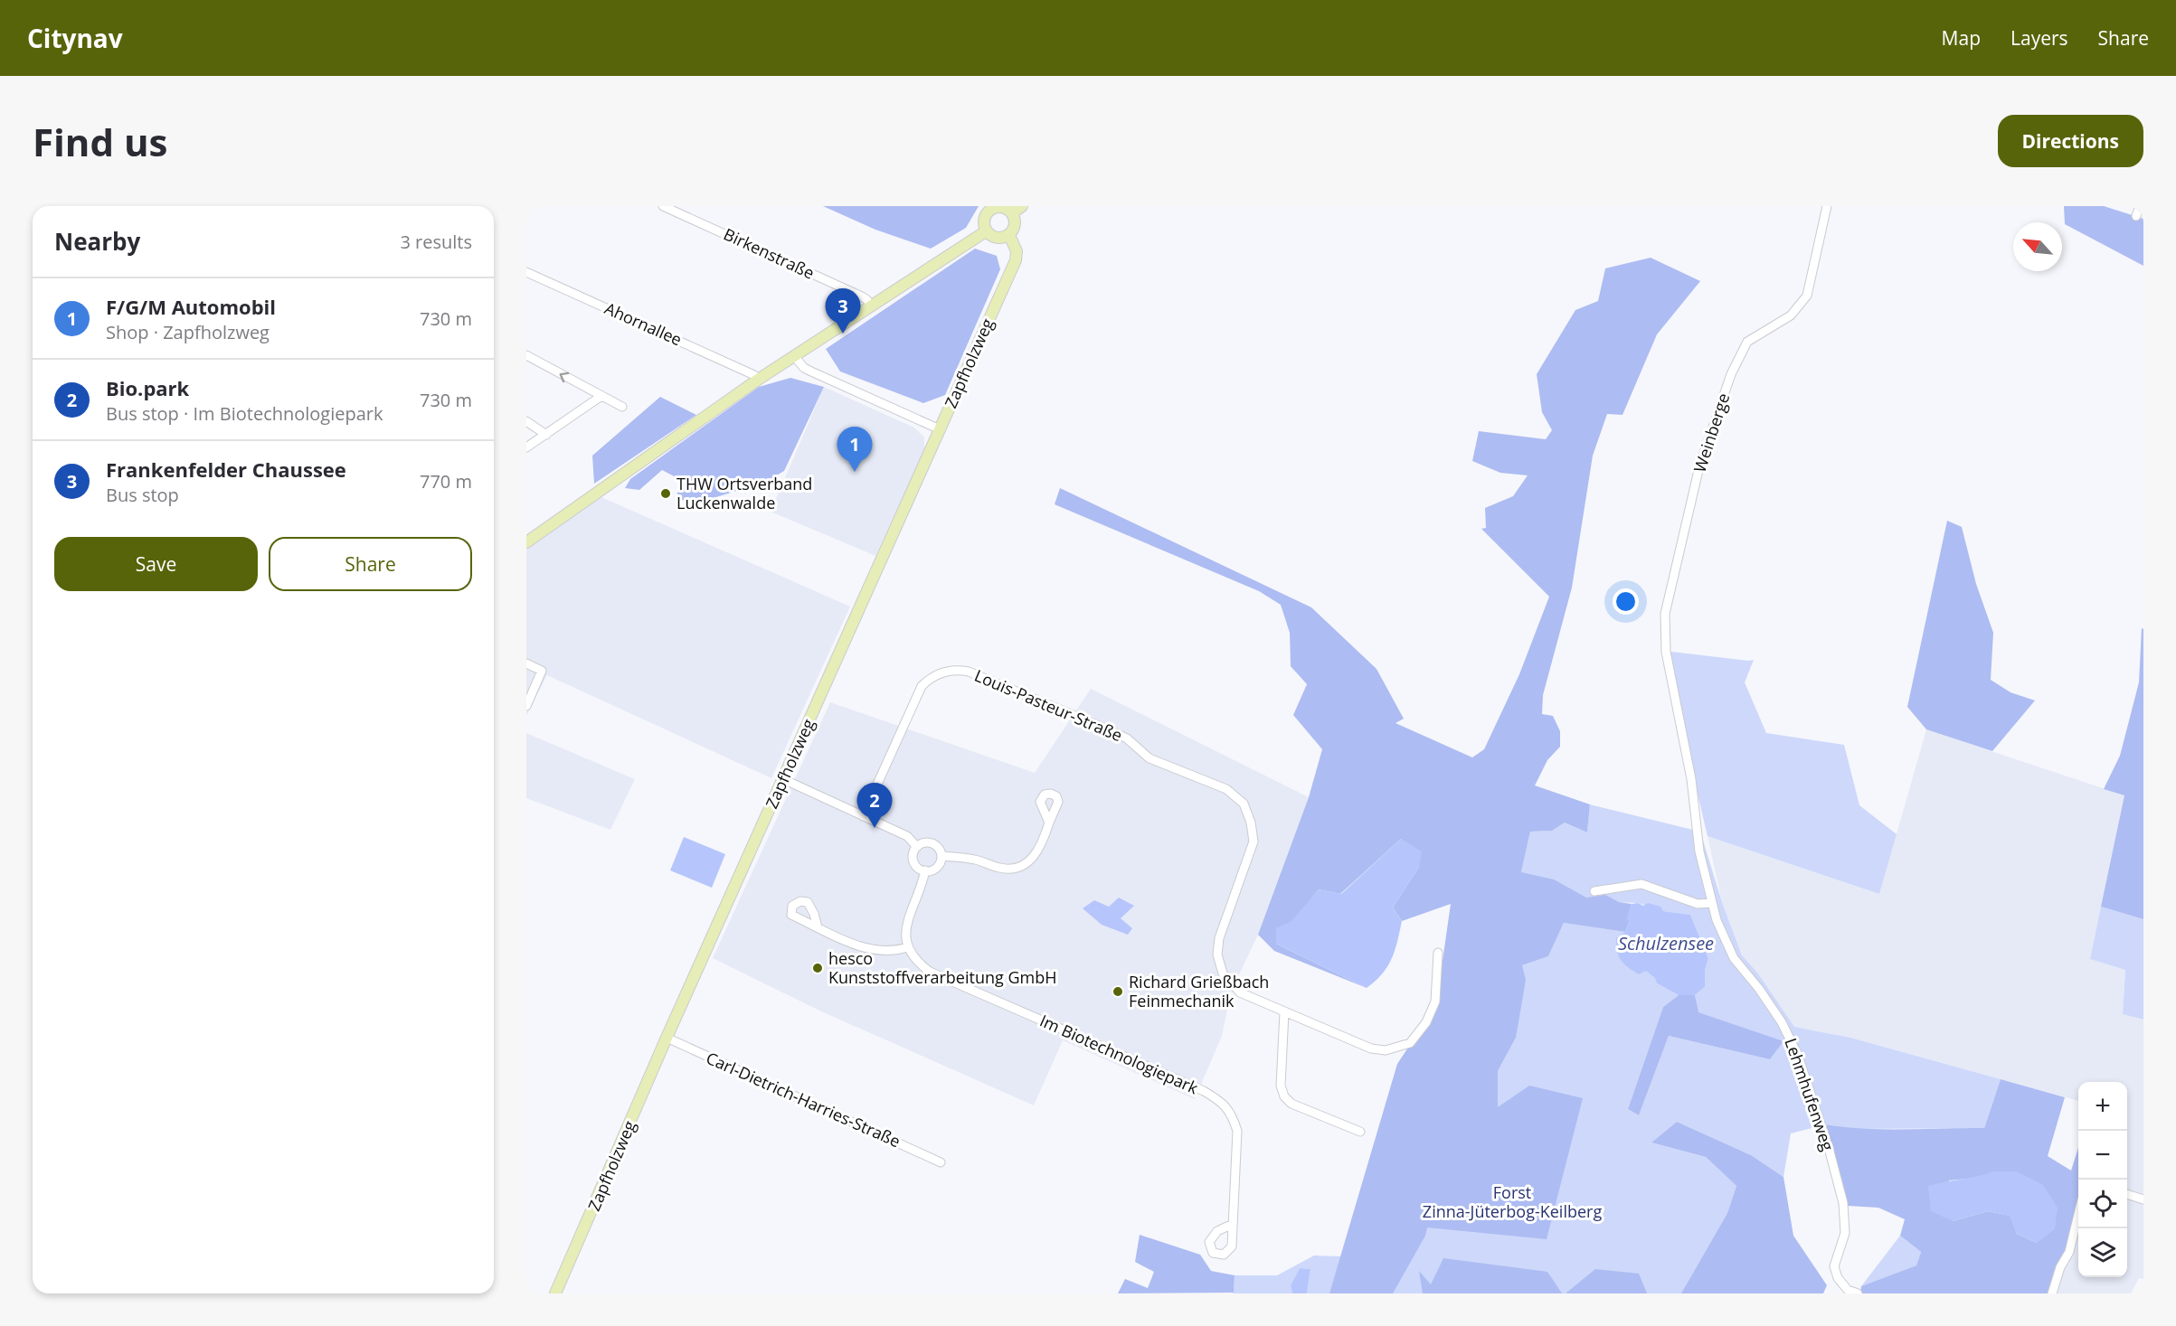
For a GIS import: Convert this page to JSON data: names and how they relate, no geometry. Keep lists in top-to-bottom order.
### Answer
{
  "streets": {
    "street": [
      "Birkenstraße",
      "Ahornallee",
      "Zapfholzweg",
      "Weinberge",
      "Louis-Pasteur-Straße",
      "Im Biotechnologiepark",
      "Lehmhufenweg",
      "Carl-Dietrich-Harries-Straße"
    ]
  },
  "crossings": [
    ["Zapfholzweg", "Carl-Dietrich-Harries-Straße"],
    ["Weinberge", "Lehmhufenweg"]
  ],
  "water": ["Schulzensee"],
  "parks": ["Forst Zinna-Jüterbog-Keilberg"],
  "places": ["THW Ortsverband Luckenwalde", "hesco Kunststoffverarbeitung GmbH", "Richard Grießbach Feinmechanik"],
  "north": "top left",
  "page": {
    "header": "Citynav",
    "nav": ["Map", "Layers", "Share"],
    "buttons": [
      "Directions",
      ["Save", "Share"]
    ],
    "title": "Find us",
    "heading": ["Nearby", "3 results"],
    "list": [
      {
        "mark": "1",
        "name": "F/G/M Automobil",
        "note": "Shop · Zapfholzweg",
        "value": "730 m"
      },
      {
        "mark": "2",
        "name": "Bio.park",
        "note": "Bus stop · Im Biotechnologiepark",
        "value": "730 m"
      },
      {
        "mark": "3",
        "name": "Frankenfelder Chaussee",
        "note": "Bus stop",
        "value": "770 m"
      }
    ],
    "pins": ["3", "1", "2"],
    "map_buttons": ["+", "−"]
  }
}
